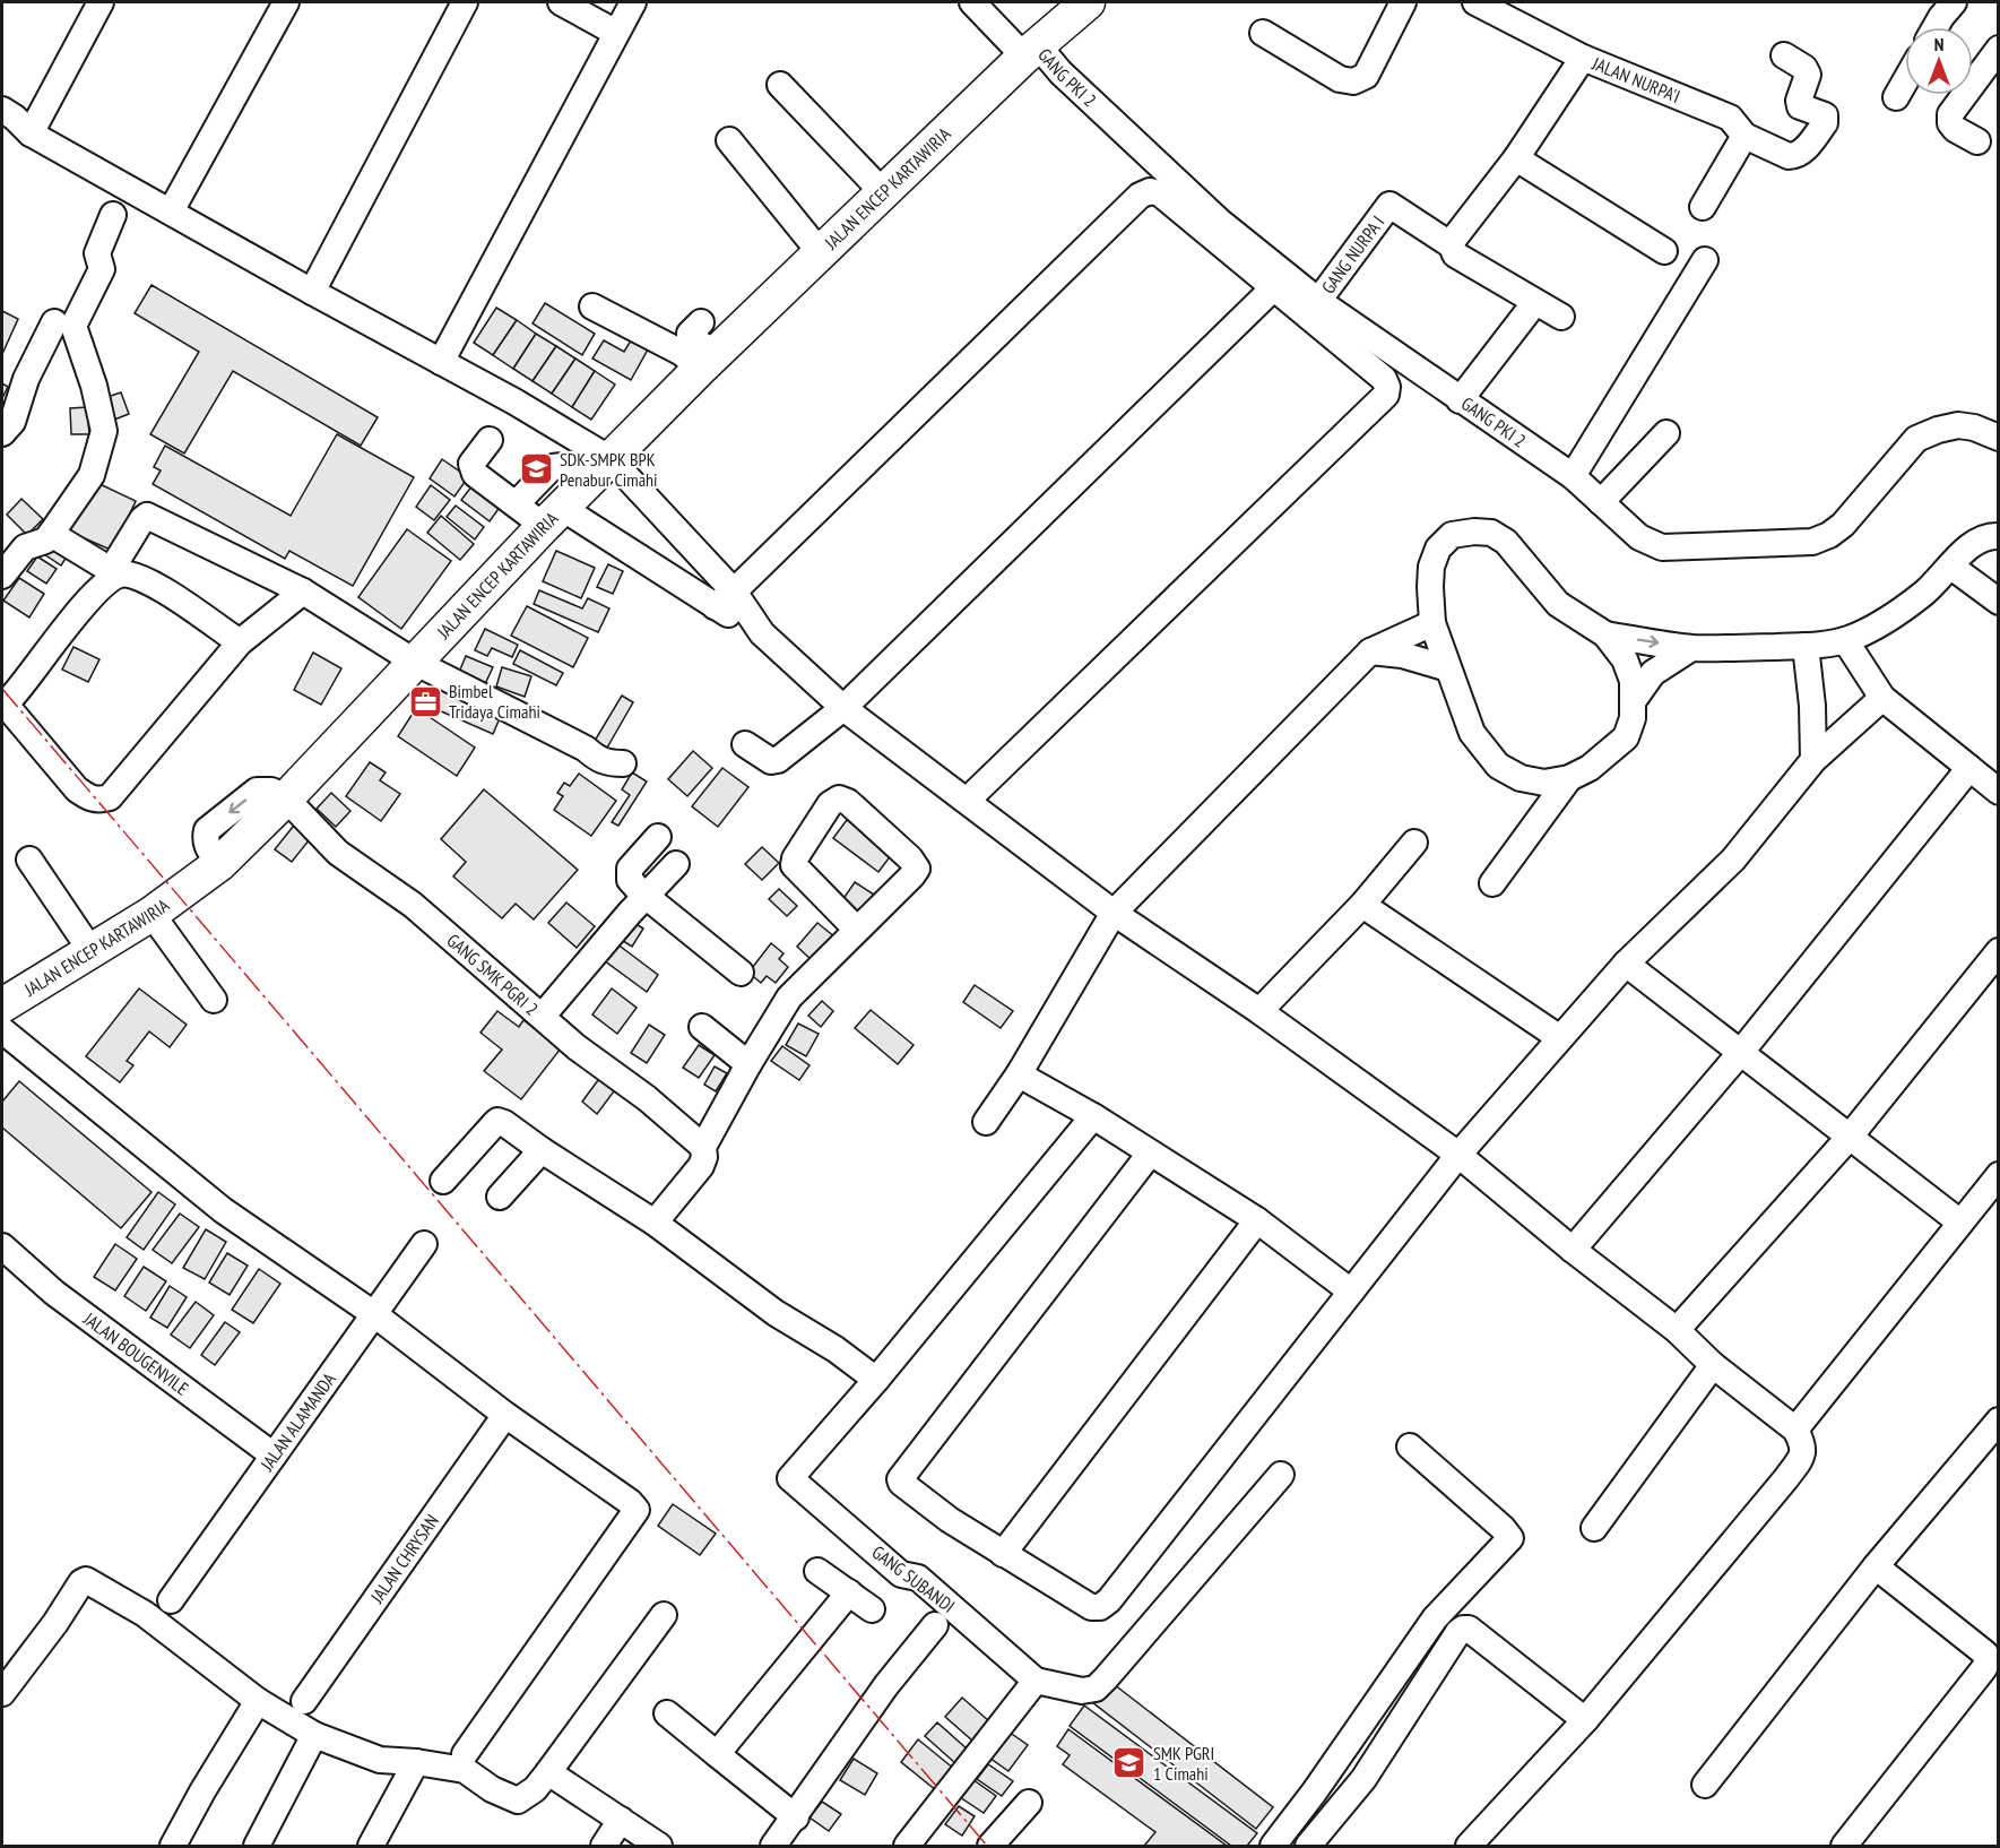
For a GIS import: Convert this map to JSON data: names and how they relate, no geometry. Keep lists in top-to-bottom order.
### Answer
{
  "streets": {
    "main road": ["JALAN ENCEP KARTAWIRIA"],
    "street": [
      "GANG PKI 2",
      "JALAN NURPA'I",
      "GANG NURPA I",
      "GANG SMK PGRI 2",
      "JALAN BOUGENVILE",
      "JALAN ALAMANDA",
      "JALAN CHRYSAN",
      "GANG SUBANDI"
    ]
  },
  "crossings": [
    ["GANG PKI 2", "JALAN ENCEP KARTAWIRIA"],
    ["GANG PKI 2", "GANG NURPA I"],
    ["JALAN ENCEP KARTAWIRIA", "GANG SMK PGRI 2"],
    ["JALAN BOUGENVILE", "JALAN ALAMANDA"]
  ],
  "places": {
    "school or university": ["SDK-SMPK BPK Penabur Cimahi", "SMK PGRI 1 Cimahi"],
    "office": ["Bimbel Tridaya Cimahi"]
  },
  "north": "top"
}
